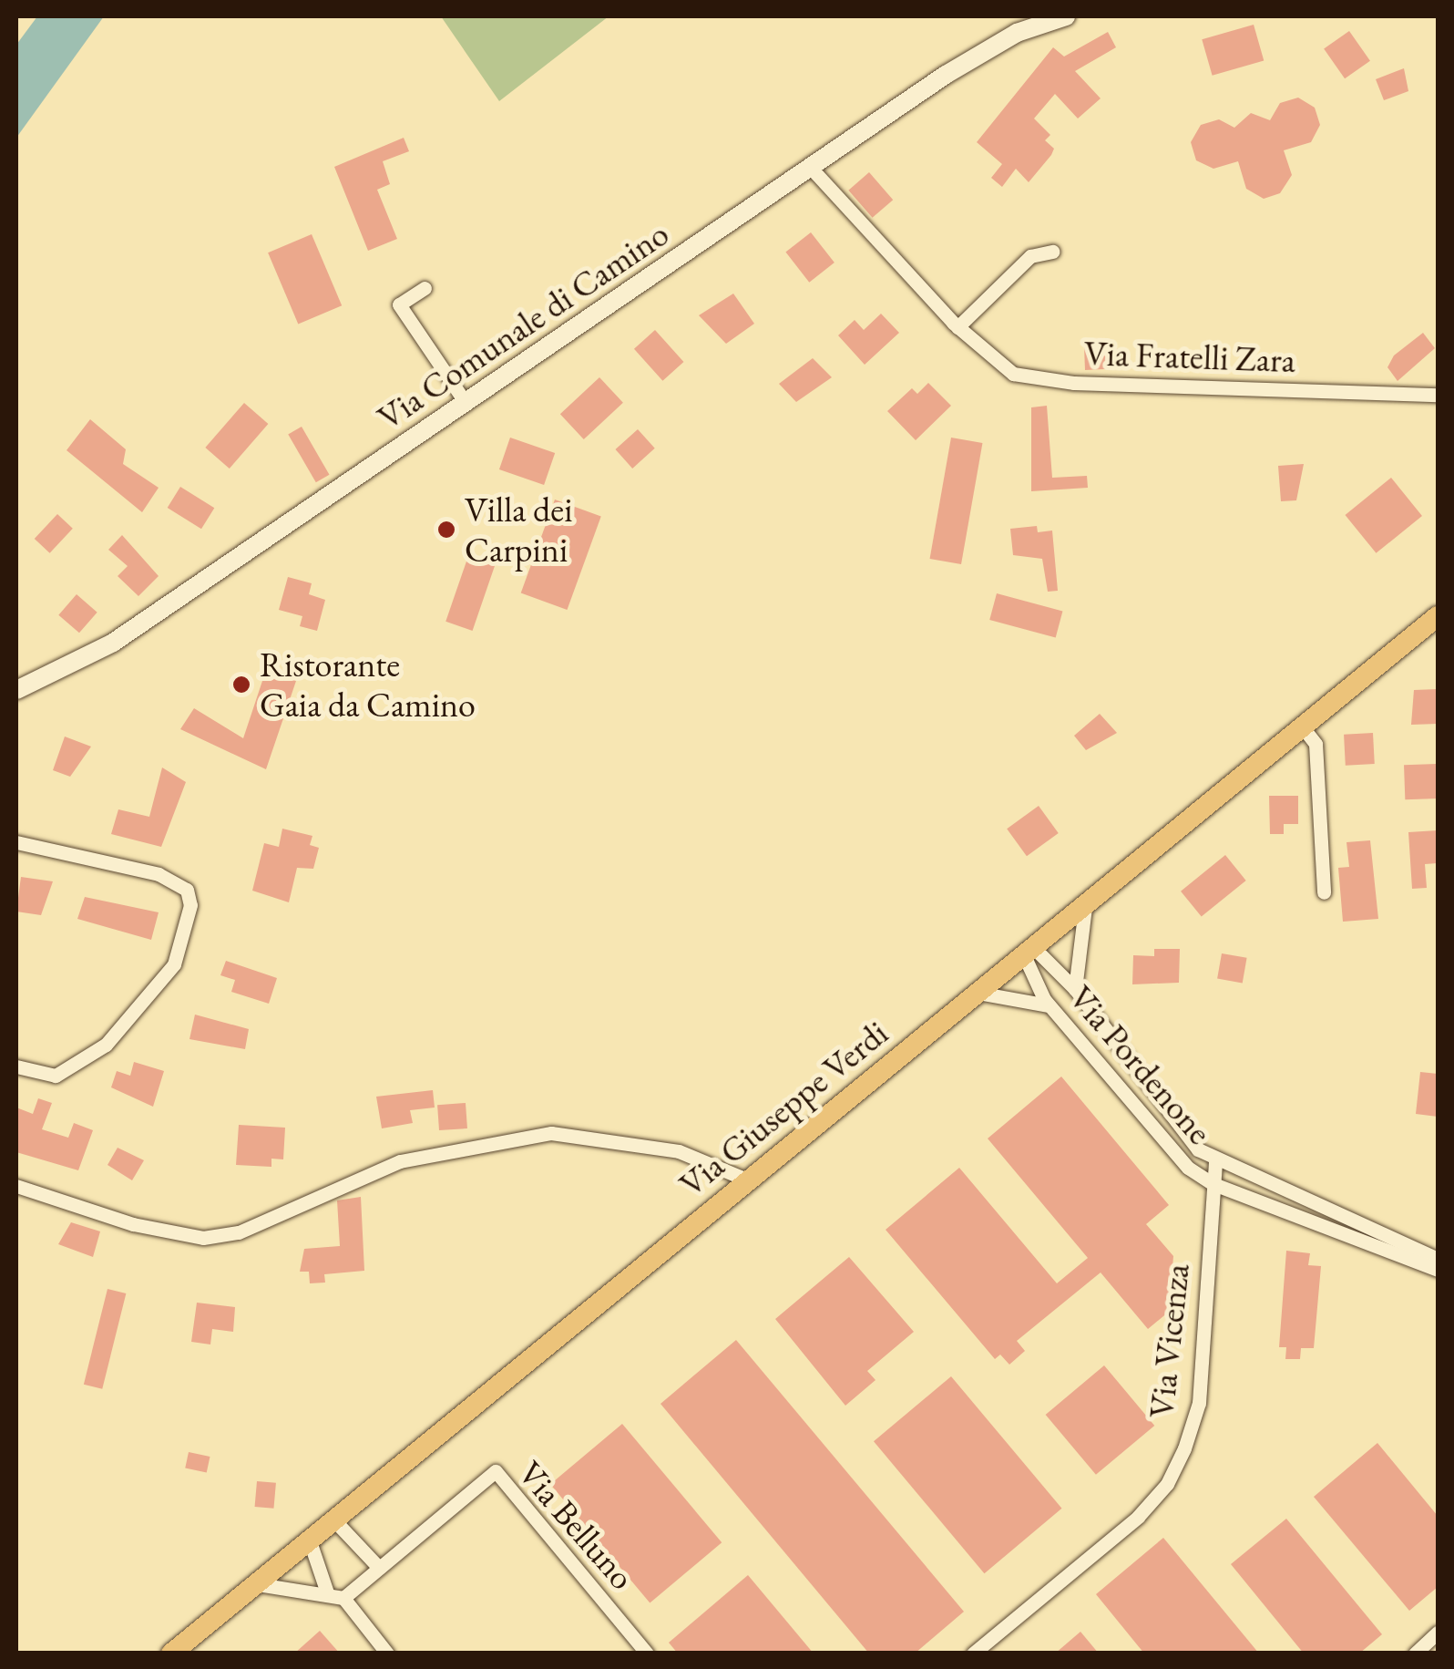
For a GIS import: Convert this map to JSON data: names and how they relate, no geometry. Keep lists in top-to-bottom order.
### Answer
{
  "streets": {
    "main road": ["Via Giuseppe Verdi"],
    "street": [
      "Via Comunale di Camino",
      "Via Fratelli Zara",
      "Via Pordenone",
      "Via Vicenza",
      "Via Belluno"
    ]
  },
  "crossings": [
    ["Via Comunale di Camino", "Via Fratelli Zara"],
    ["Via Pordenone", "Via Giuseppe Verdi"],
    ["Via Pordenone", "Via Vicenza"]
  ],
  "places": ["Villa dei Carpini", "Ristorante Gaia da Camino"]
}
